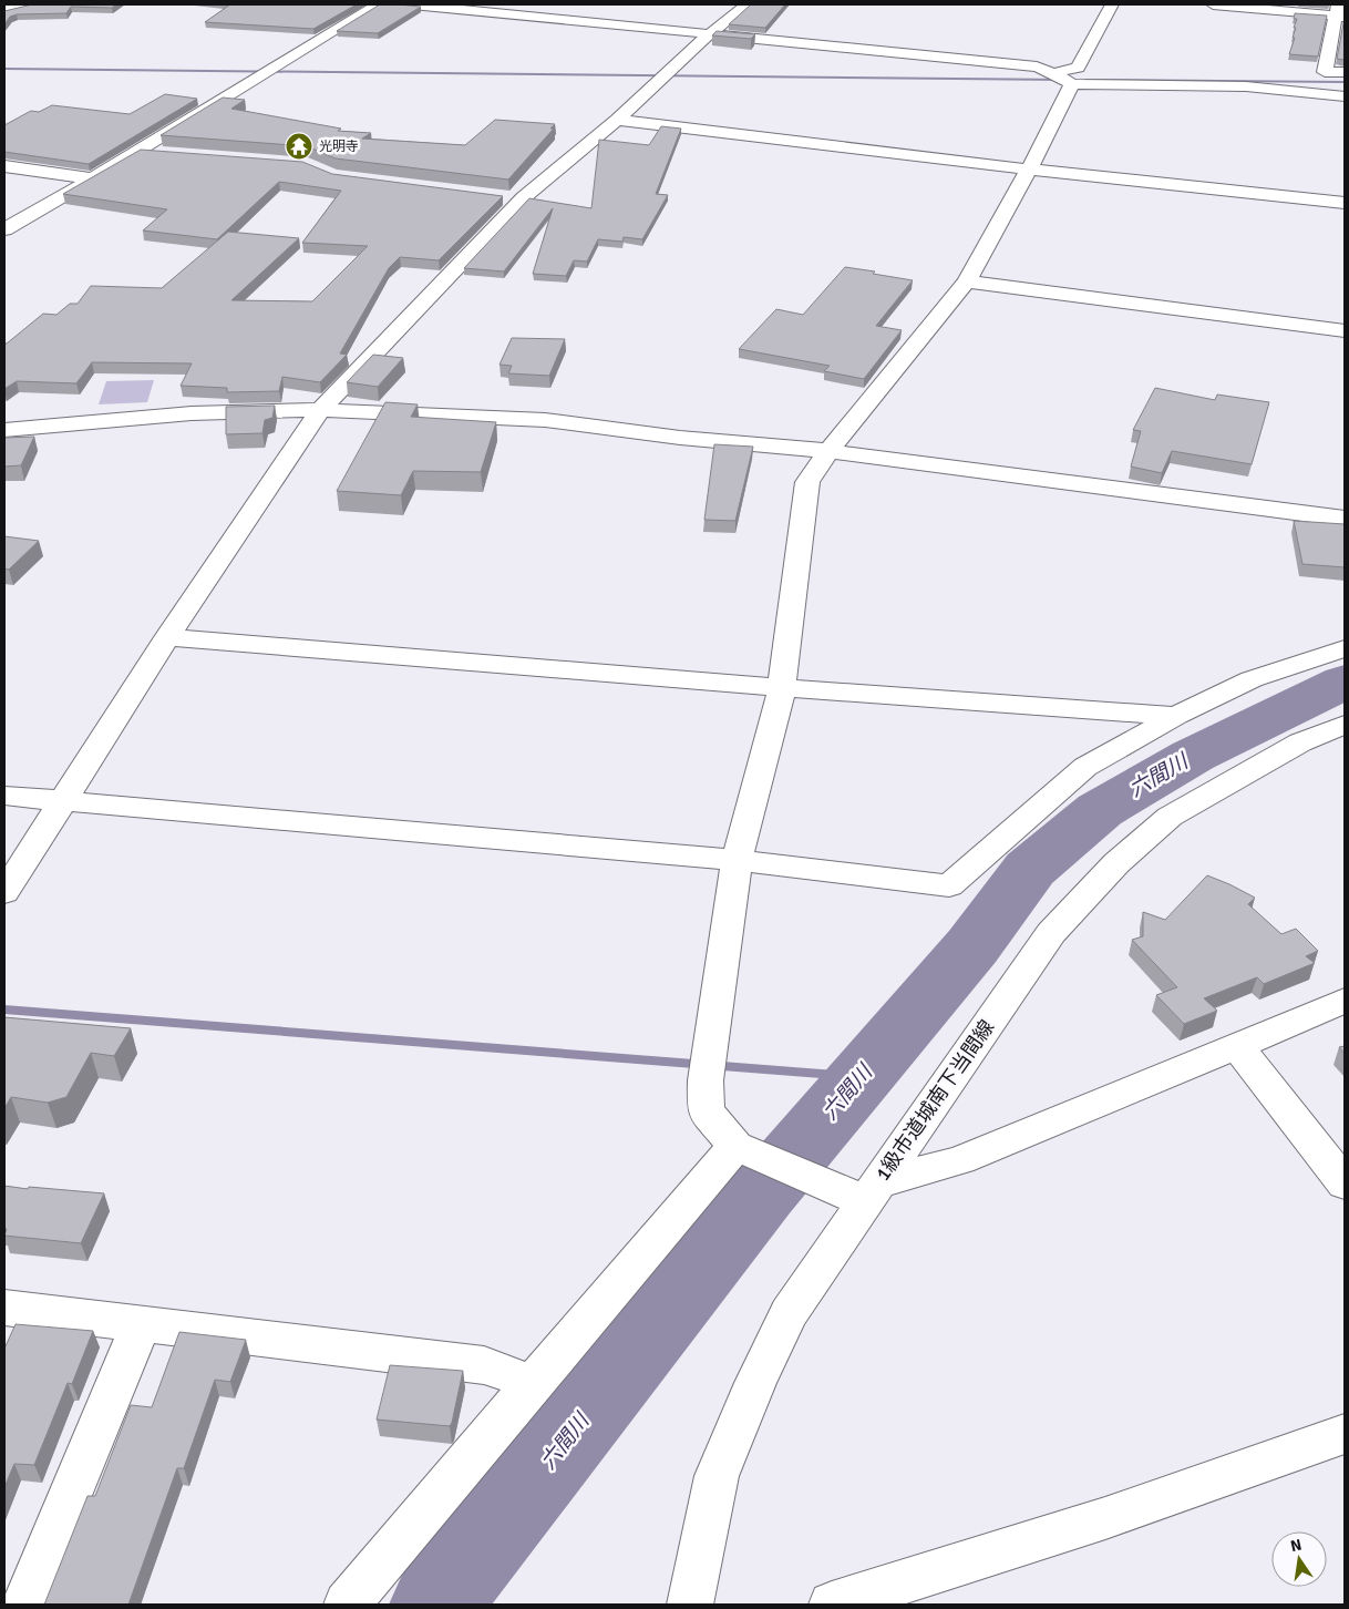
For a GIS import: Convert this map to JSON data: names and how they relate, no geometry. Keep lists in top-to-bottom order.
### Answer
{
  "streets": {
    "street": ["1級市道城南下当間線"]
  },
  "water": ["六間川"],
  "places": {
    "temple": ["光明寺"]
  },
  "north": "top"
}
